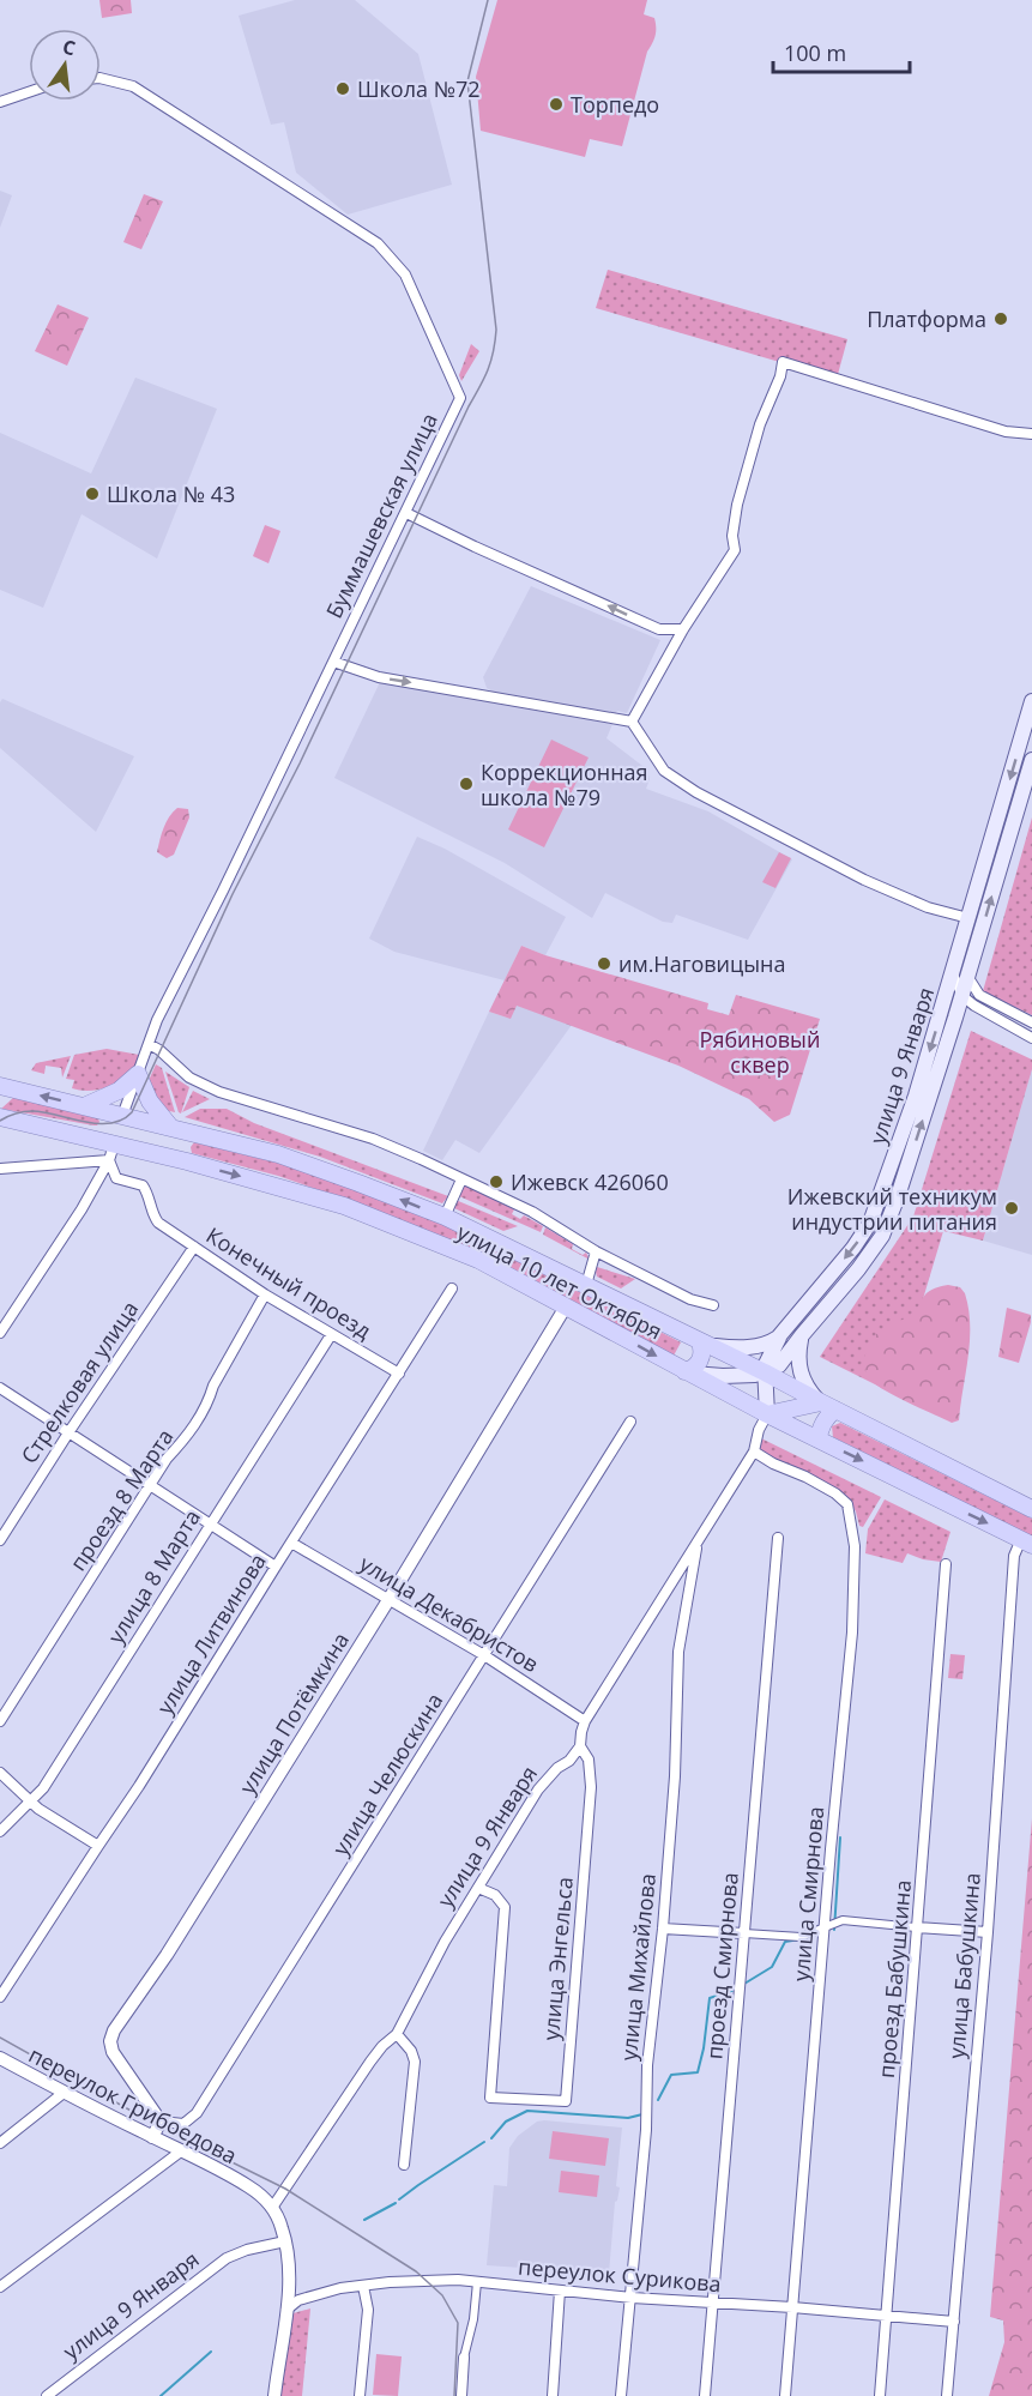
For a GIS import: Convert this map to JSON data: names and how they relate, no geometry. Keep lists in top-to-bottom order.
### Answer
{
  "streets": {
    "main road": ["улица 9 Января", "улица 10 лет Октября"],
    "street": [
      "Буммашевская улица",
      "Конечный проезд",
      "Стрелковая улица",
      "проезд 8 Марта",
      "улица 8 Марта",
      "улица Декабристов",
      "улица Литвинова",
      "улица Потёмкина",
      "улица Челюскина",
      "улица Смирнова",
      "улица Энгельса",
      "проезд Смирнова",
      "улица Бабушкина",
      "улица Михайлова",
      "проезд Бабушкина",
      "переулок Грибоедова",
      "переулок Сурикова"
    ]
  },
  "crossings": [
    ["Буммашевская улица", "улица 10 лет Октября"],
    ["улица 9 Января", "улица 10 лет Октября"],
    ["улица 9 Января", "улица Энгельса"],
    ["улица 9 Января", "переулок Грибоедова"],
    ["улица 10 лет Октября", "Конечный проезд"],
    ["улица 10 лет Октября", "улица Потёмкина"],
    ["улица 10 лет Октября", "улица Бабушкина"],
    ["Конечный проезд", "Стрелковая улица"],
    ["Конечный проезд", "проезд 8 Марта"],
    ["Конечный проезд", "улица 8 Марта"],
    ["Конечный проезд", "улица Литвинова"],
    ["улица Декабристов", "улица Литвинова"],
    ["улица Декабристов", "улица Потёмкина"],
    ["улица Декабристов", "улица Челюскина"],
    ["улица Потёмкина", "улица Челюскина"],
    ["улица Смирнова", "переулок Сурикова"],
    ["проезд Смирнова", "переулок Сурикова"],
    ["улица Бабушкина", "переулок Сурикова"],
    ["улица Михайлова", "переулок Сурикова"],
    ["проезд Бабушкина", "переулок Сурикова"]
  ],
  "parks": ["Рябиновый сквер"],
  "places": [
    "Школа №72",
    "Торпедо",
    "Платформа",
    "Школа № 43",
    "Коррекционная школа №79",
    "им.Наговицына",
    "Ижевск 426060",
    "Ижевский техникум индустрии питания"
  ],
  "scale_bar": "100 m",
  "north": "top"
}
